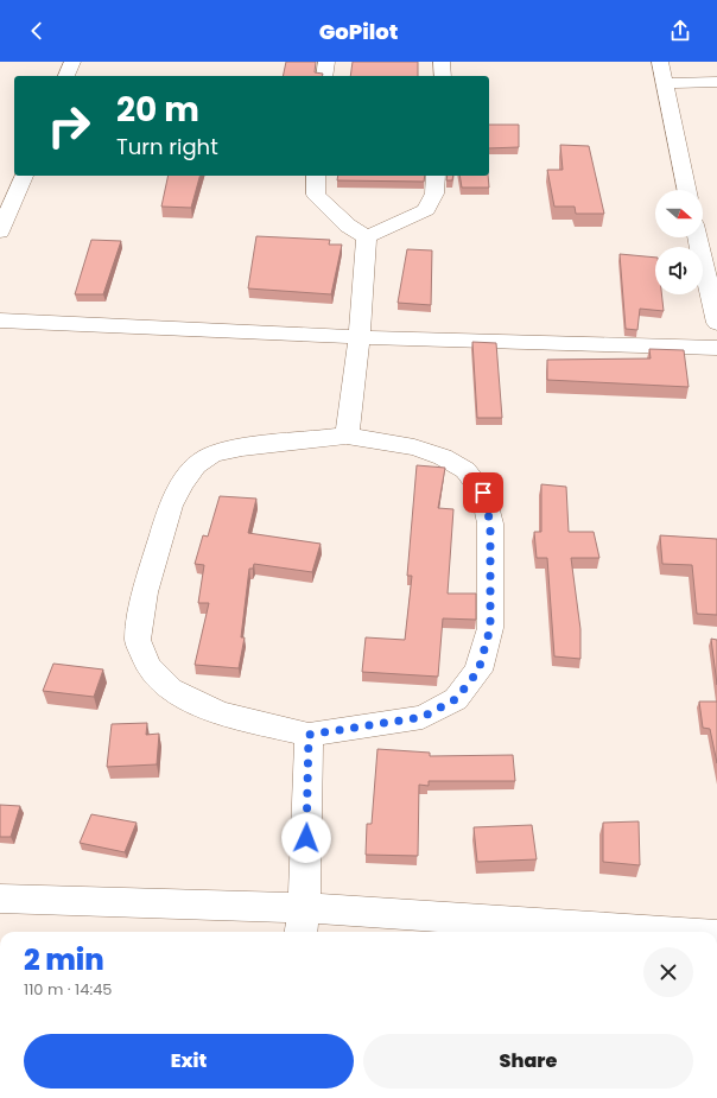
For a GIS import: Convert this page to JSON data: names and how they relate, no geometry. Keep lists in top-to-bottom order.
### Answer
{
  "north": "right",
  "page": {
    "header": "GoPilot",
    "turn": ["20 m", "Turn right"],
    "heading": ["2 min", "110 m · 14:45"],
    "buttons": ["Exit", "Share"]
  }
}
